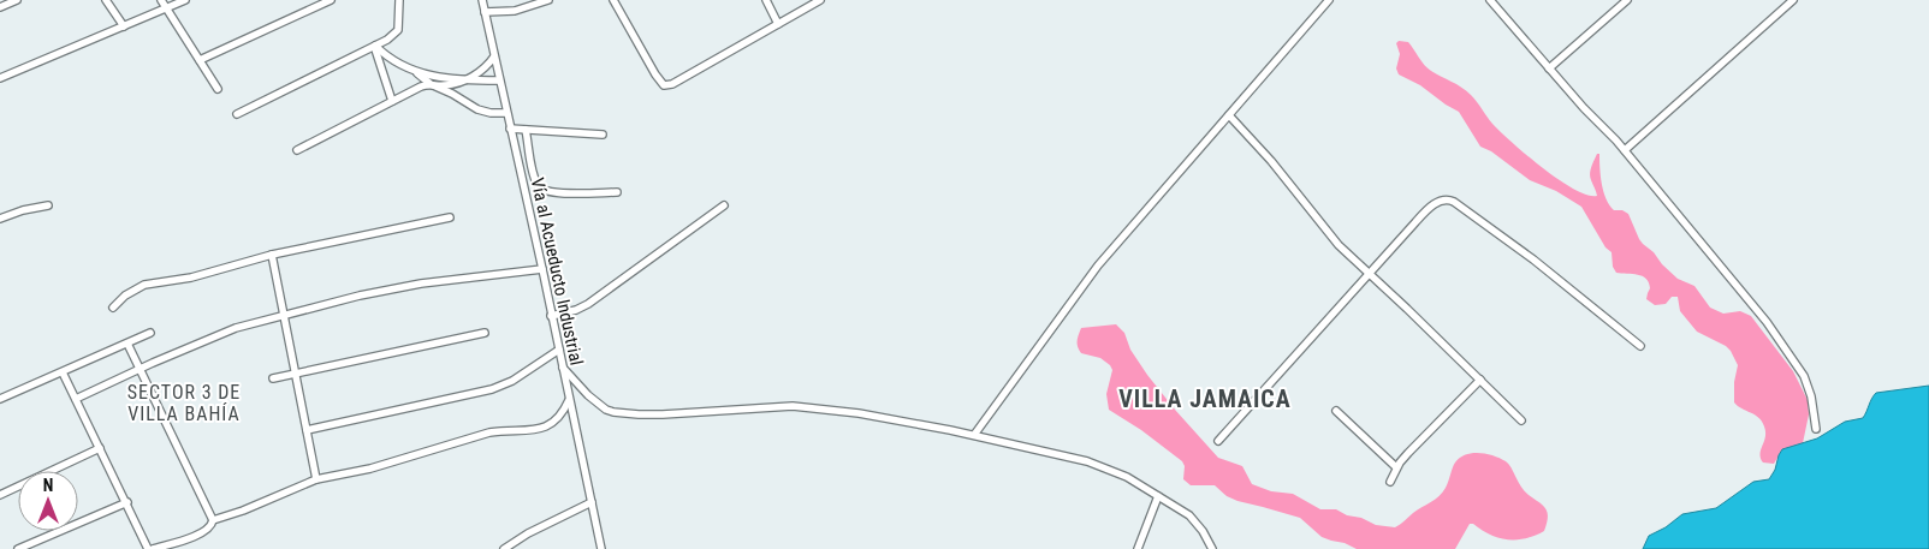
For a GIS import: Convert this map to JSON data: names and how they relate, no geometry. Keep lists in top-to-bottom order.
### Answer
{
  "streets": {
    "street": ["Vía al Acueducto Industrial"]
  },
  "districts": ["SECTOR 3 DE VILLA BAHÍA", "VILLA JAMAICA"],
  "north": "top"
}
